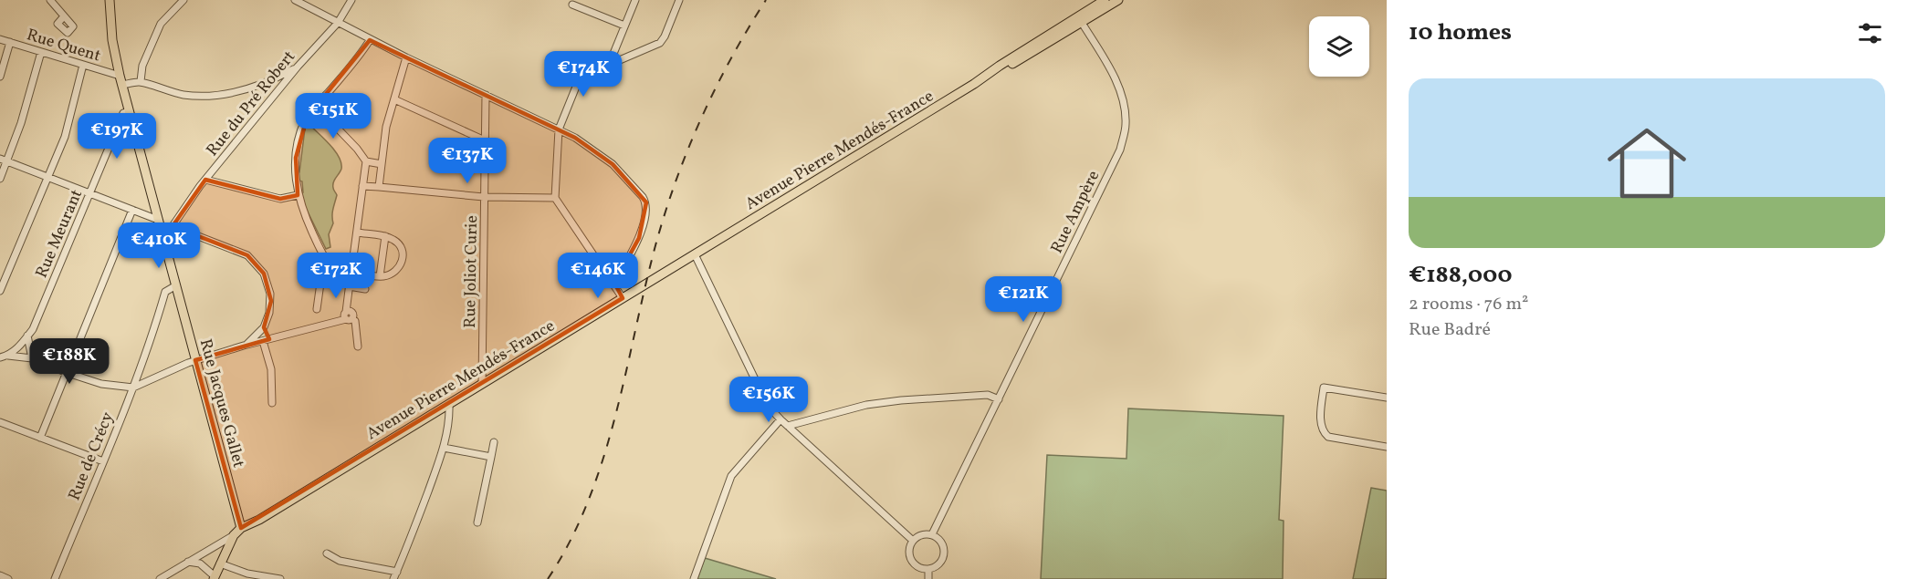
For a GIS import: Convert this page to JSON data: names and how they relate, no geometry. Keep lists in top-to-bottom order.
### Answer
{
  "streets": {
    "main road": ["Avenue Pierre Mendés-France", "Rue Jacques Gallet"],
    "street": [
      "Rue Quent",
      "Rue du Pré Robert",
      "Rue Ampère",
      "Rue Meurant",
      "Rue Joliot Curie",
      "Rue de Crécy"
    ]
  },
  "crossings": [
    ["Rue Quent", "Rue Jacques Gallet"],
    ["Avenue Pierre Mendés-France", "Rue Ampère"],
    ["Avenue Pierre Mendés-France", "Rue Joliot Curie"],
    ["Avenue Pierre Mendés-France", "Rue Jacques Gallet"],
    ["Rue Meurant", "Rue Jacques Gallet"],
    ["Rue Jacques Gallet", "Rue de Crécy"]
  ],
  "page": {
    "heading": "10 homes",
    "price": [
      "€174K",
      "€151K",
      "€197K",
      "€137K",
      "€410K",
      "€172K",
      "€146K",
      "€121K",
      "€188K",
      "€156K"
    ],
    "list": [
      {
        "name": "€188,000",
        "note": "2 rooms · 76 m² · Rue Badré"
      }
    ]
  }
}
